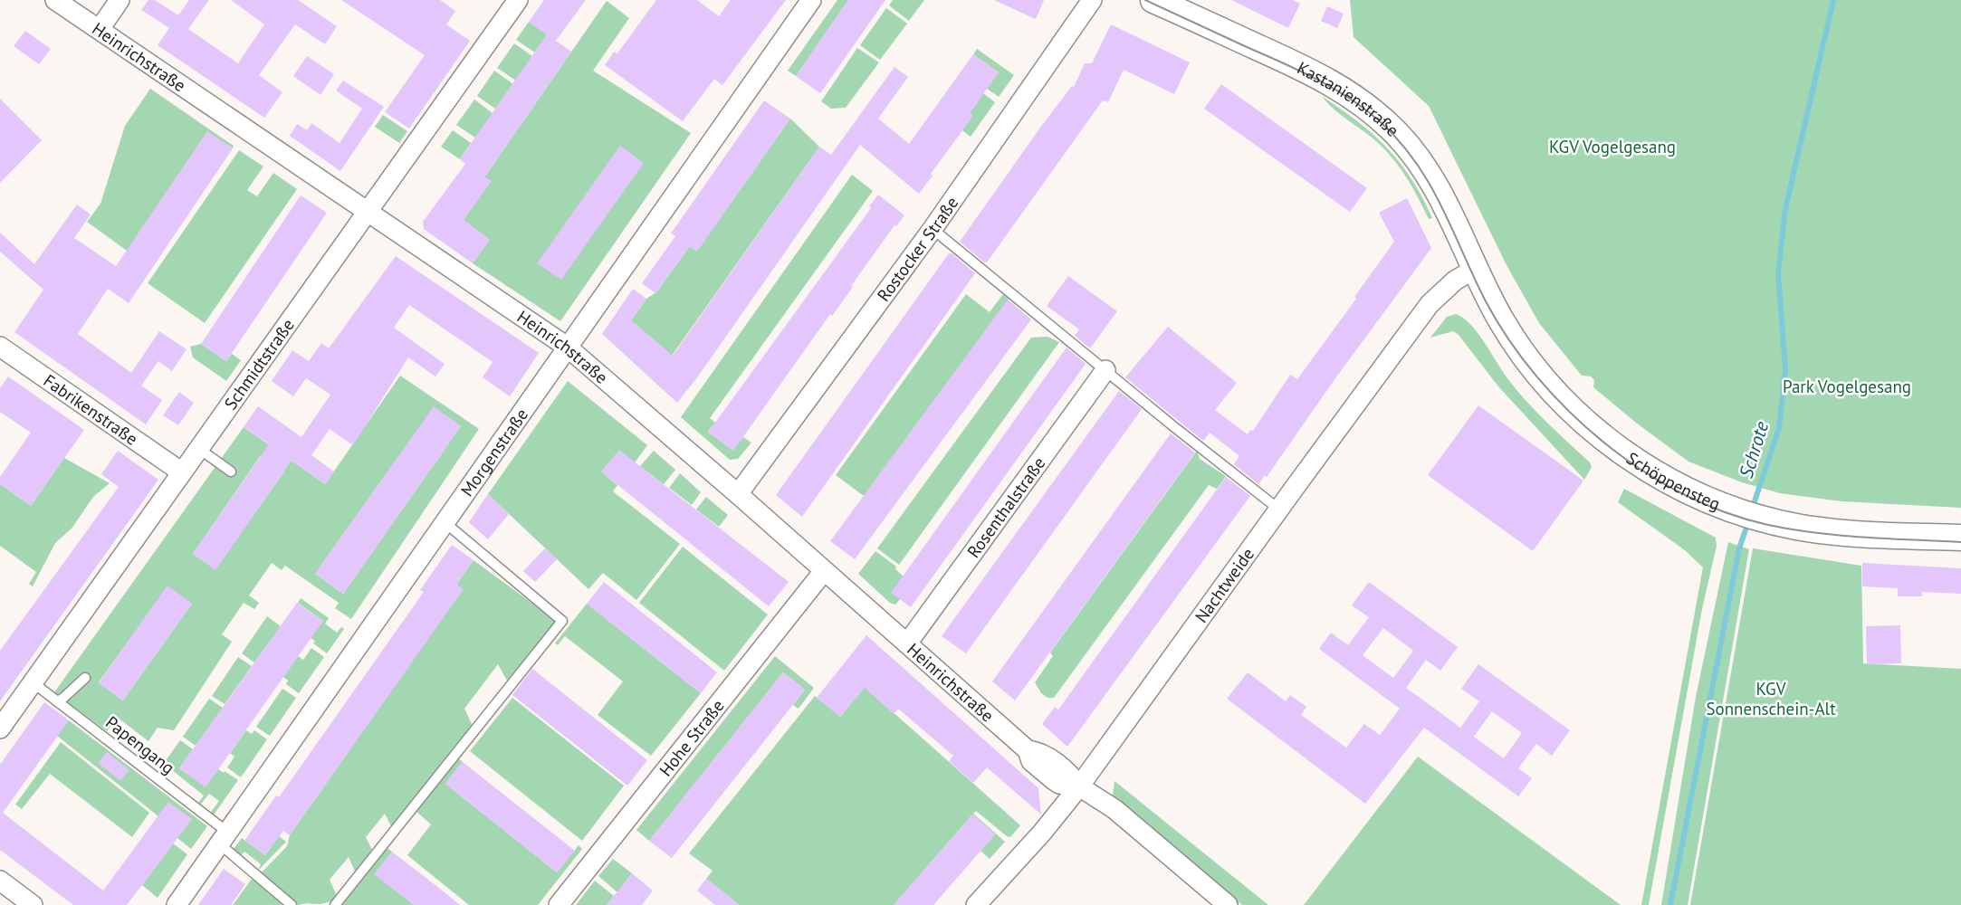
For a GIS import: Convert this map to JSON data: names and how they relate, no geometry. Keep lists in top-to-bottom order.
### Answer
{
  "streets": {
    "main road": ["Kastanienstraße", "Schöppensteg"],
    "street": [
      "Heinrichstraße",
      "Rostocker Straße",
      "Schmidtstraße",
      "Fabrikenstraße",
      "Morgenstraße",
      "Rosenthalstraße",
      "Nachtweide",
      "Hohe Straße"
    ],
    "lane": ["Papengang"]
  },
  "crossings": [
    ["Heinrichstraße", "Rostocker Straße"],
    ["Heinrichstraße", "Schmidtstraße"],
    ["Heinrichstraße", "Morgenstraße"],
    ["Heinrichstraße", "Rosenthalstraße"],
    ["Heinrichstraße", "Nachtweide"],
    ["Heinrichstraße", "Hohe Straße"],
    ["Kastanienstraße", "Schöppensteg"],
    ["Kastanienstraße", "Nachtweide"],
    ["Schmidtstraße", "Fabrikenstraße"],
    ["Schmidtstraße", "Papengang"],
    ["Morgenstraße", "Papengang"],
    ["Schöppensteg", "Nachtweide"]
  ],
  "water": ["Schrote"],
  "parks": ["KGV Vogelgesang", "Park Vogelgesang", "KGV Sonnenschein-Alt"]
}
